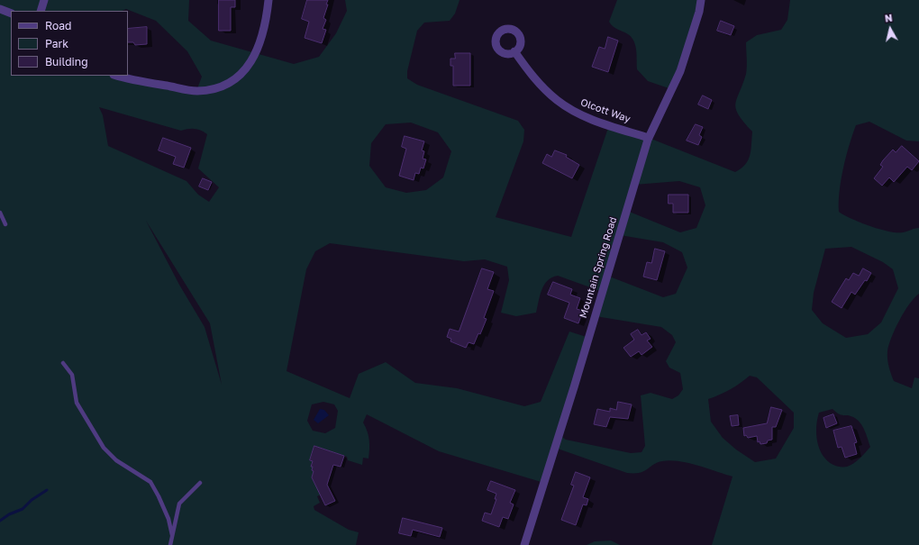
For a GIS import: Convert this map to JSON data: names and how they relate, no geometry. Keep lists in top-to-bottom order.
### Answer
{
  "streets": {
    "street": ["Olcott Way", "Mountain Spring Road"]
  },
  "crossings": [
    ["Olcott Way", "Mountain Spring Road"]
  ],
  "legend": ["Road", "Park", "Building"],
  "north": "top"
}
